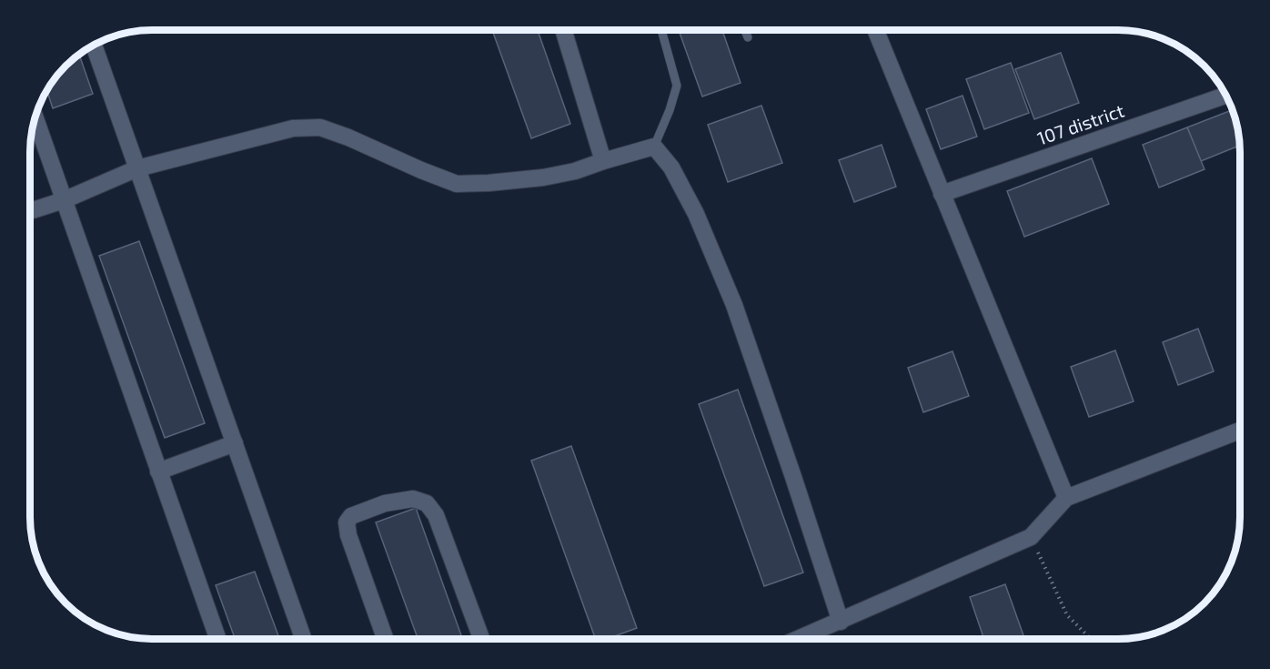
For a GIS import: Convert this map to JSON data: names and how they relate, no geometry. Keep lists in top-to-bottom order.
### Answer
{
  "streets": {
    "street": ["107 district"]
  }
}
